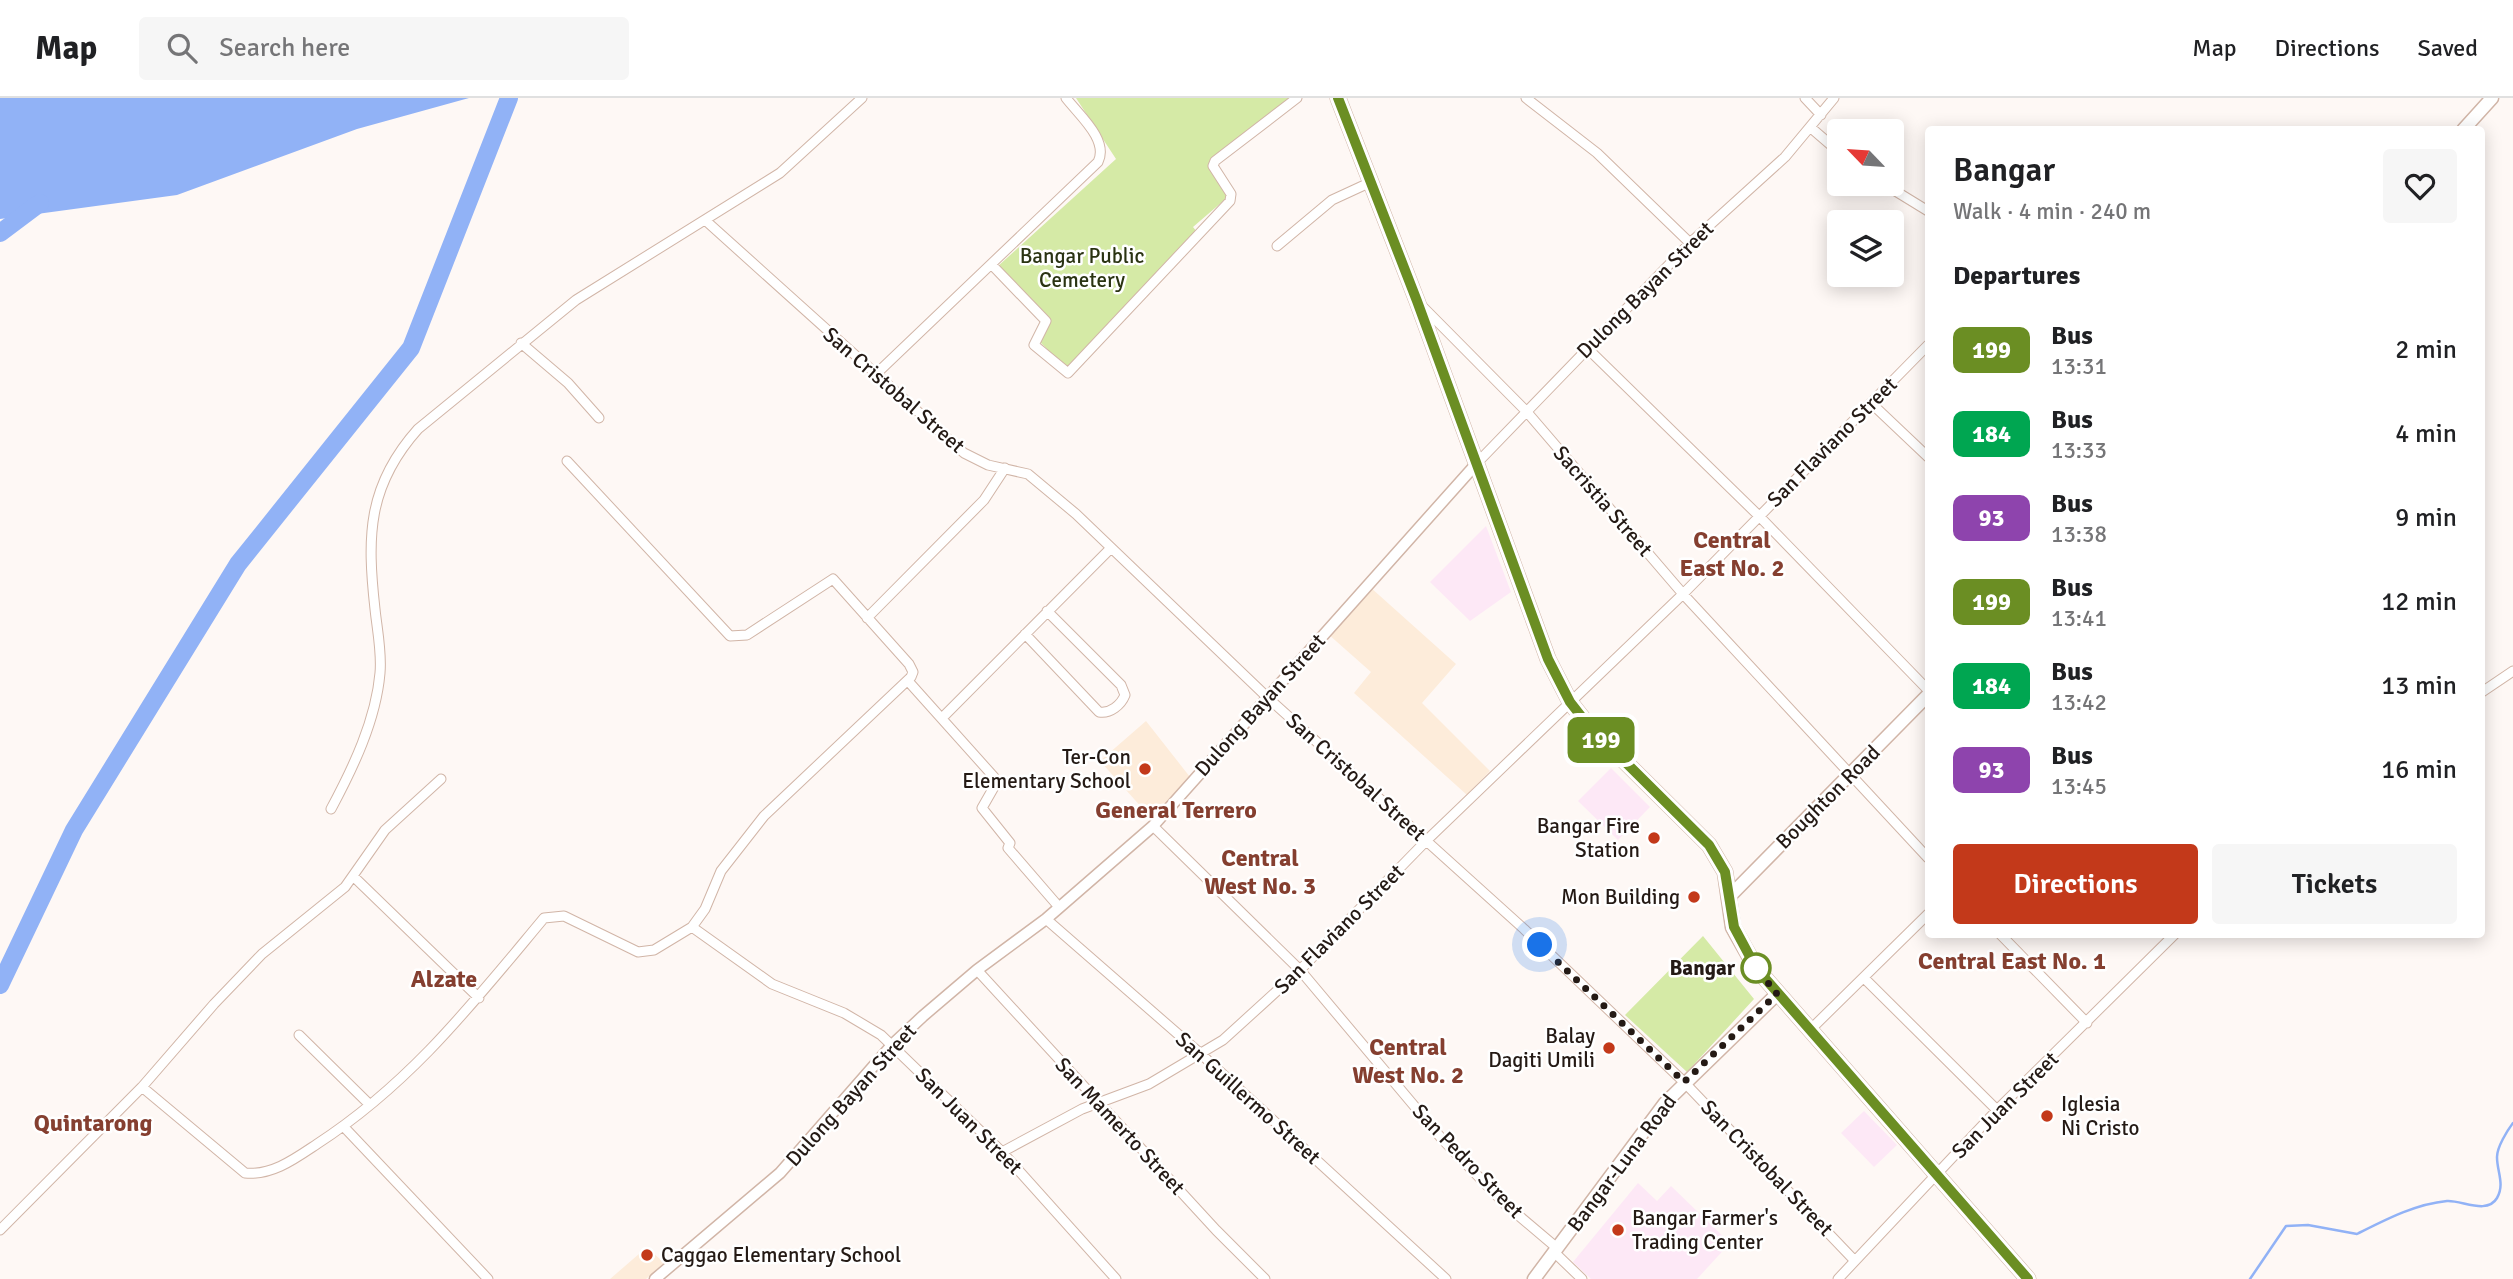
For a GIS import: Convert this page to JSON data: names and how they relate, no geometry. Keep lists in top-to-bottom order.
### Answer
{
  "streets": {
    "main road": ["Boughton Road", "Bangar-Luna Road"],
    "street": [
      "Dulong Bayan Street",
      "San Cristobal Street",
      "San Flaviano Street",
      "Sacristia Street",
      "San Guillermo Street",
      "San Juan Street",
      "San Mamerto Street",
      "San Pedro Street"
    ]
  },
  "crossings": [
    ["Dulong Bayan Street", "San Cristobal Street"],
    ["Dulong Bayan Street", "Sacristia Street"],
    ["Dulong Bayan Street", "San Guillermo Street"],
    ["Dulong Bayan Street", "San Juan Street"],
    ["Dulong Bayan Street", "San Mamerto Street"],
    ["Dulong Bayan Street", "San Pedro Street"],
    ["San Cristobal Street", "San Flaviano Street"],
    ["San Cristobal Street", "San Juan Street"],
    ["San Cristobal Street", "Bangar-Luna Road"],
    ["San Flaviano Street", "Sacristia Street"],
    ["San Flaviano Street", "San Guillermo Street"],
    ["San Flaviano Street", "San Juan Street"],
    ["San Flaviano Street", "San Mamerto Street"],
    ["San Flaviano Street", "San Pedro Street"],
    ["Sacristia Street", "Boughton Road"],
    ["San Pedro Street", "Bangar-Luna Road"]
  ],
  "districts": [
    "Central East No. 2",
    "General Terrero",
    "Central West No. 3",
    "Central East No. 1",
    "Alzate",
    "Central West No. 2",
    "Quintarong"
  ],
  "parks": ["Bangar Public Cemetery"],
  "places": [
    "Ter-Con Elementary School",
    "Bangar Fire Station",
    "Mon Building",
    "Bangar",
    "Balay Dagiti Umili",
    "Iglesia Ni Cristo",
    "Bangar Farmer's Trading Center",
    "Caggao Elementary School"
  ],
  "lines": ["bus line 199"],
  "north": "top left",
  "page": {
    "header": "Map",
    "search": "Search here",
    "nav": ["Map", "Directions", "Saved"],
    "on_map": "199",
    "heading": [
      ["Bangar", "Walk · 4 min · 240 m"],
      "Departures"
    ],
    "list": [
      {
        "mark": "199",
        "name": "Bus",
        "note": "13:31",
        "value": "2 min"
      },
      {
        "mark": "184",
        "name": "Bus",
        "note": "13:33",
        "value": "4 min"
      },
      {
        "mark": "93",
        "name": "Bus",
        "note": "13:38",
        "value": "9 min"
      },
      {
        "mark": "199",
        "name": "Bus",
        "note": "13:41",
        "value": "12 min"
      },
      {
        "mark": "184",
        "name": "Bus",
        "note": "13:42",
        "value": "13 min"
      },
      {
        "mark": "93",
        "name": "Bus",
        "note": "13:45",
        "value": "16 min"
      }
    ],
    "buttons": ["Directions", "Tickets"]
  }
}
